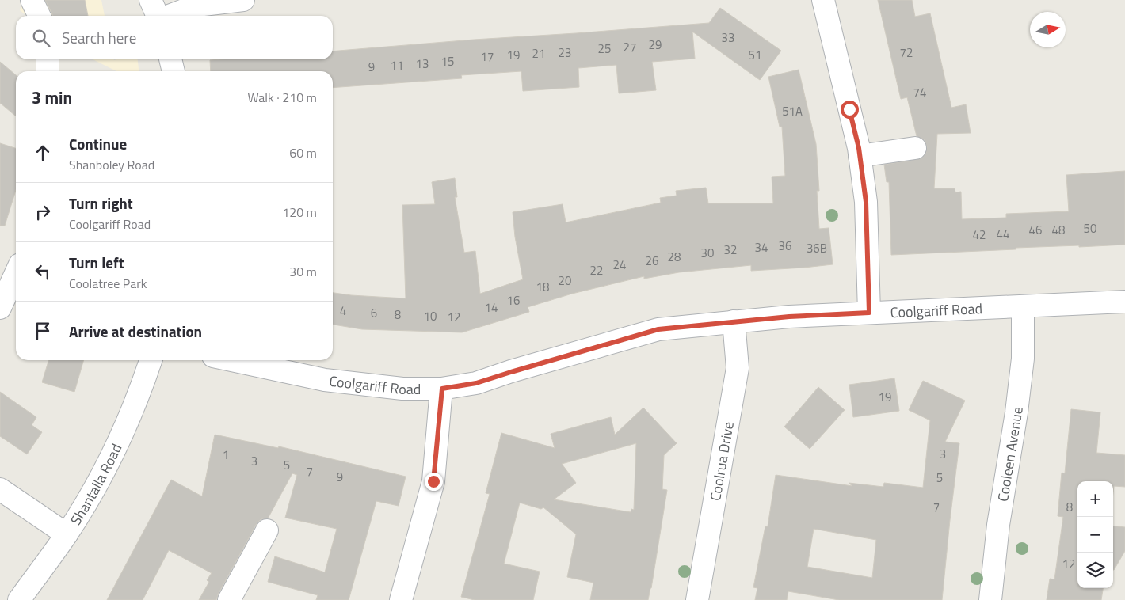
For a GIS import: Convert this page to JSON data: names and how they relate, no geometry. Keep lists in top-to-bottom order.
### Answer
{
  "streets": {
    "street": [
      "Coolgariff Road",
      "Cooleen Avenue",
      "Coolrua Drive",
      "Shantalla Road"
    ]
  },
  "crossings": [
    ["Coolgariff Road", "Cooleen Avenue"],
    ["Coolgariff Road", "Coolrua Drive"]
  ],
  "house_numbers": [
    "33",
    "29",
    "27",
    "25",
    "23",
    "72",
    "21",
    "19",
    "51",
    "17",
    "15",
    "13",
    "11",
    "9",
    "74",
    "51A",
    "50",
    "46",
    "48",
    "44",
    "42",
    "36",
    "34",
    "36B",
    "32",
    "30",
    "28",
    "26",
    "24",
    "22",
    "20",
    "18",
    "16",
    "14",
    "4",
    "6",
    "8",
    "10",
    "12",
    "19",
    "3",
    "1",
    "3",
    "5",
    "7",
    "9",
    "5",
    "7",
    "8",
    "12"
  ],
  "north": "right",
  "page": {
    "search": "Search here",
    "heading": ["3 min", "Walk · 210 m"],
    "list": [
      ["Continue", "Shanboley Road", "60 m"],
      ["Turn right", "Coolgariff Road", "120 m"],
      ["Turn left", "Coolatree Park", "30 m"],
      "Arrive at destination"
    ],
    "map_buttons": ["+", "−"]
  }
}
